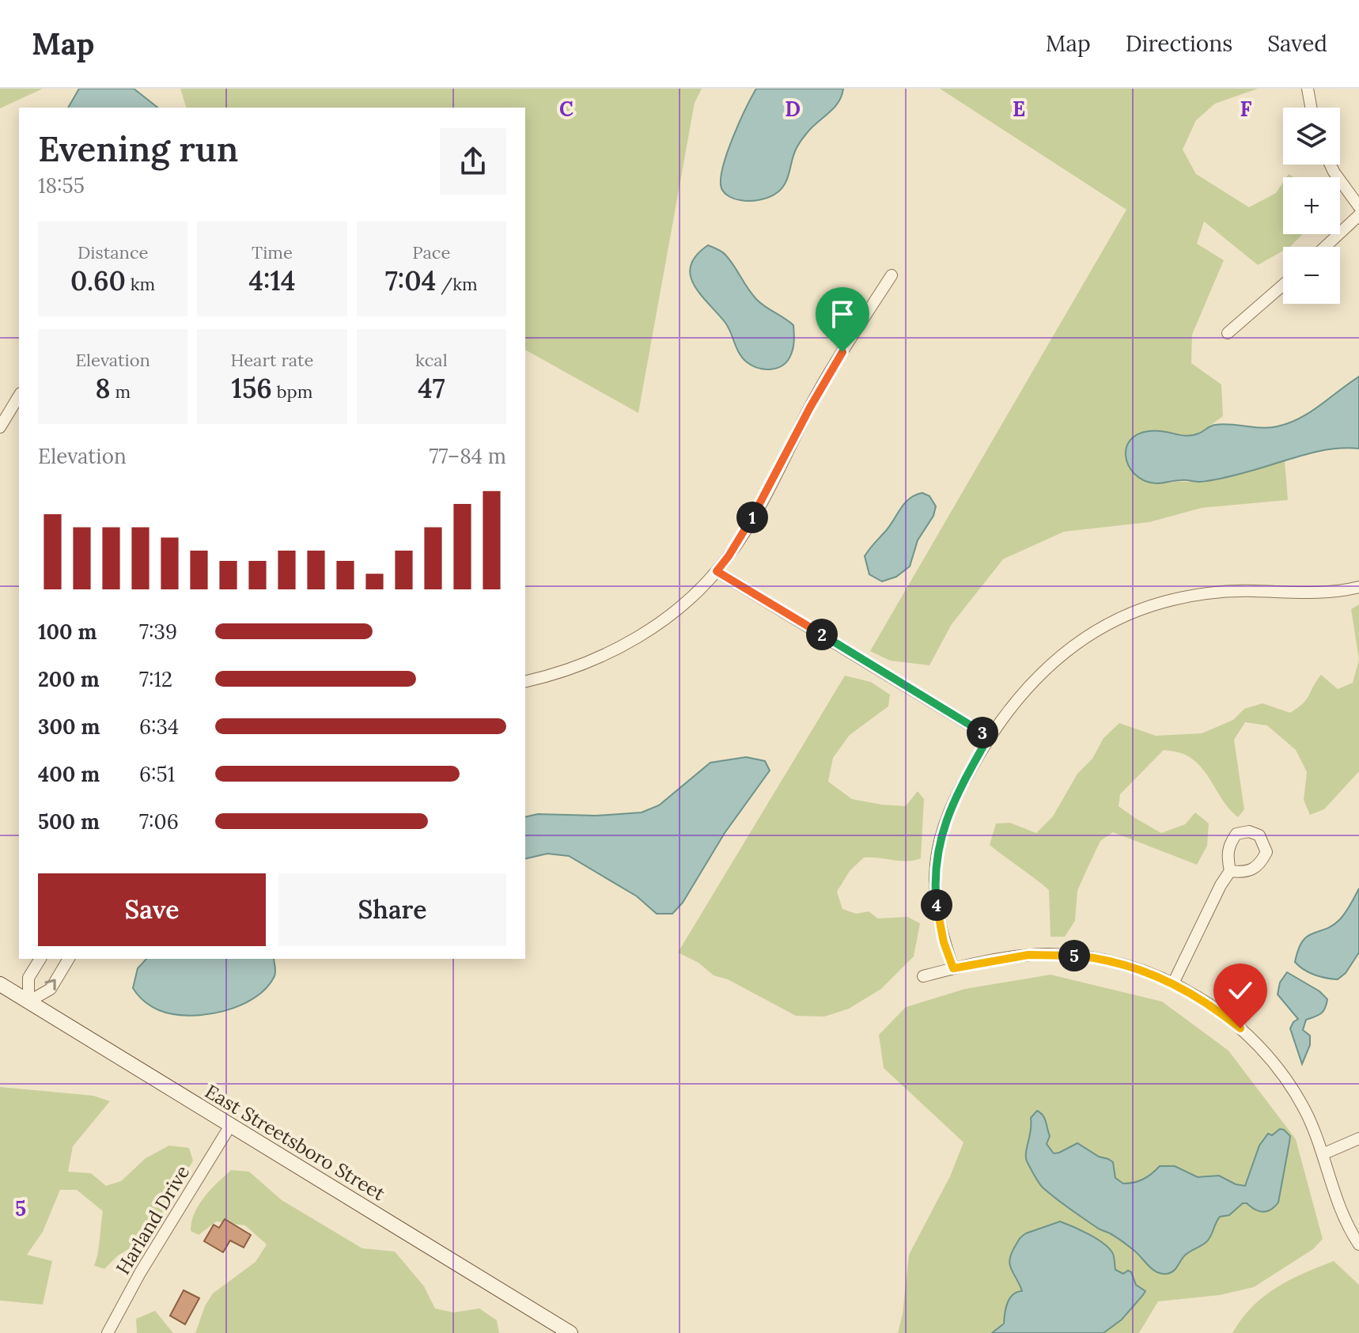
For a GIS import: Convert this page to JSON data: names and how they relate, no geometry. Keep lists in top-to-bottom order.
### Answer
{
  "streets": {
    "main road": ["East Streetsboro Street"],
    "street": ["Harland Drive"]
  },
  "crossings": [
    ["East Streetsboro Street", "Harland Drive"]
  ],
  "page": {
    "header": "Map",
    "nav": ["Map", "Directions", "Saved"],
    "map_buttons": ["+", "−"],
    "heading": ["Evening run", "18:55"],
    "stats": [
      ["Distance", "0.60 km"],
      ["Time", "4:14"],
      ["Pace", "7:04 /km"],
      ["Elevation", "8 m"],
      ["Heart rate", "156 bpm"],
      ["kcal", "47"]
    ],
    "chart": ["Elevation", "77–84 m"],
    "pins": [
      "1",
      "2",
      "3",
      "4",
      "5"
    ],
    "list": [
      {
        "name": "100 m",
        "note": "7:39"
      },
      {
        "name": "200 m",
        "note": "7:12"
      },
      {
        "name": "300 m",
        "note": "6:34"
      },
      {
        "name": "400 m",
        "note": "6:51"
      },
      {
        "name": "500 m",
        "note": "7:06"
      }
    ],
    "buttons": ["Save", "Share"]
  },
  "grid": {
    "columns": [
      "C",
      "D",
      "E",
      "F"
    ],
    "rows": ["5"]
  }
}
